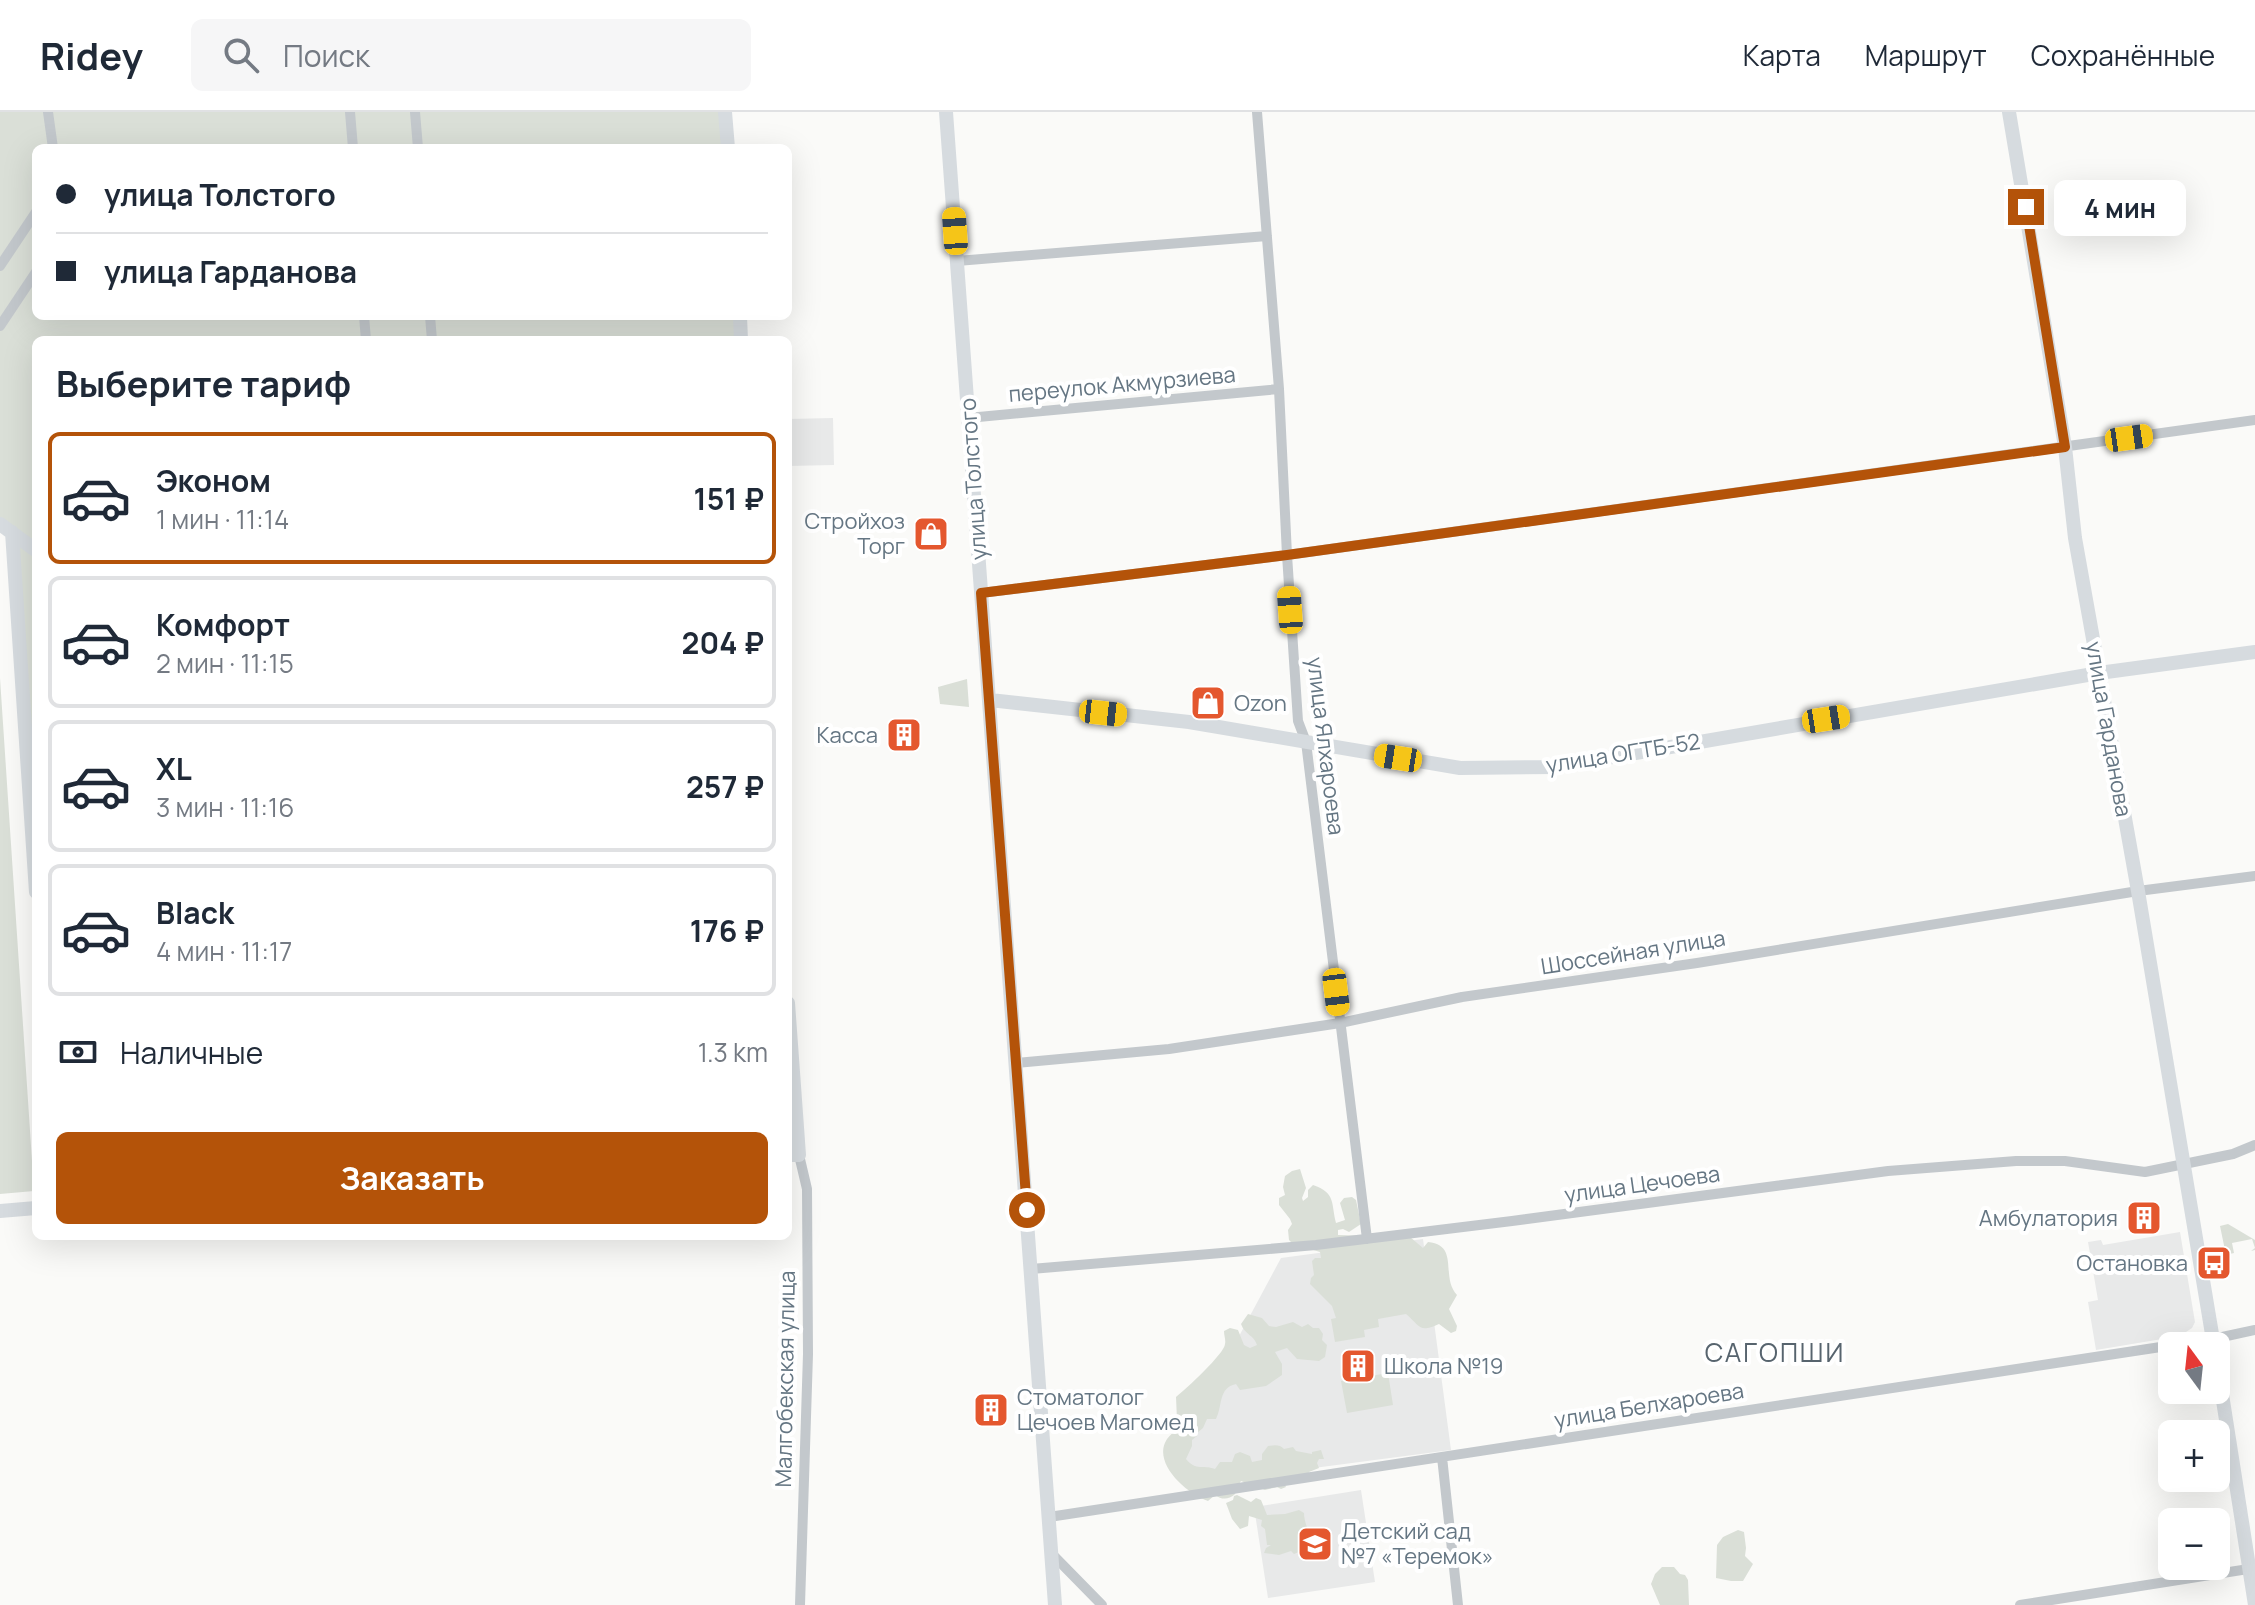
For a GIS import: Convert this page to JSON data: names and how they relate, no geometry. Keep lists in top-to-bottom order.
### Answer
{
  "streets": {
    "street": [
      "переулок Акмурзиева",
      "улица Толстого",
      "улица Гарданова",
      "улица Ялхароева",
      "улица ОГТБ-52",
      "Шоссейная улица",
      "улица Цечоева",
      "Малгобекская улица",
      "улица Белхароева"
    ]
  },
  "crossings": [
    ["переулок Акмурзиева", "улица Толстого"],
    ["переулок Акмурзиева", "улица Ялхароева"],
    ["улица Толстого", "улица ОГТБ-52"],
    ["улица Толстого", "Шоссейная улица"],
    ["улица Толстого", "улица Цечоева"],
    ["улица Толстого", "улица Белхароева"],
    ["улица Гарданова", "улица ОГТБ-52"],
    ["улица Гарданова", "Шоссейная улица"],
    ["улица Гарданова", "улица Цечоева"],
    ["улица Ялхароева", "улица ОГТБ-52"],
    ["улица Ялхароева", "Шоссейная улица"],
    ["улица Ялхароева", "улица Цечоева"]
  ],
  "districts": ["САГОПШИ"],
  "places": {
    "shop": ["Стройхоз Торг", "Ozon"],
    "building": [
      "Касса",
      "Амбулатория",
      "Школа №19",
      "Стоматолог Цечоев Магомед"
    ],
    "bus stop": ["Остановка"],
    "school or university": ["Детский сад №7 «Теремок»"]
  },
  "north": "top",
  "page": {
    "header": "Ridey",
    "search": "Поиск",
    "nav": ["Карта", "Маршрут", "Сохранённые"],
    "banner": ["улица Толстого", "улица Гарданова"],
    "bubble": "4 мин",
    "heading": "Выберите тариф",
    "list": [
      {
        "name": "Эконом",
        "note": "1 мин · 11:14",
        "value": "151 ₽"
      },
      {
        "name": "Комфорт",
        "note": "2 мин · 11:15",
        "value": "204 ₽"
      },
      {
        "name": "XL",
        "note": "3 мин · 11:16",
        "value": "257 ₽"
      },
      {
        "name": "Black",
        "note": "4 мин · 11:17",
        "value": "176 ₽"
      }
    ],
    "pay": ["Наличные", "1.3 km"],
    "buttons": "Заказать",
    "map_buttons": ["+", "−"]
  }
}
